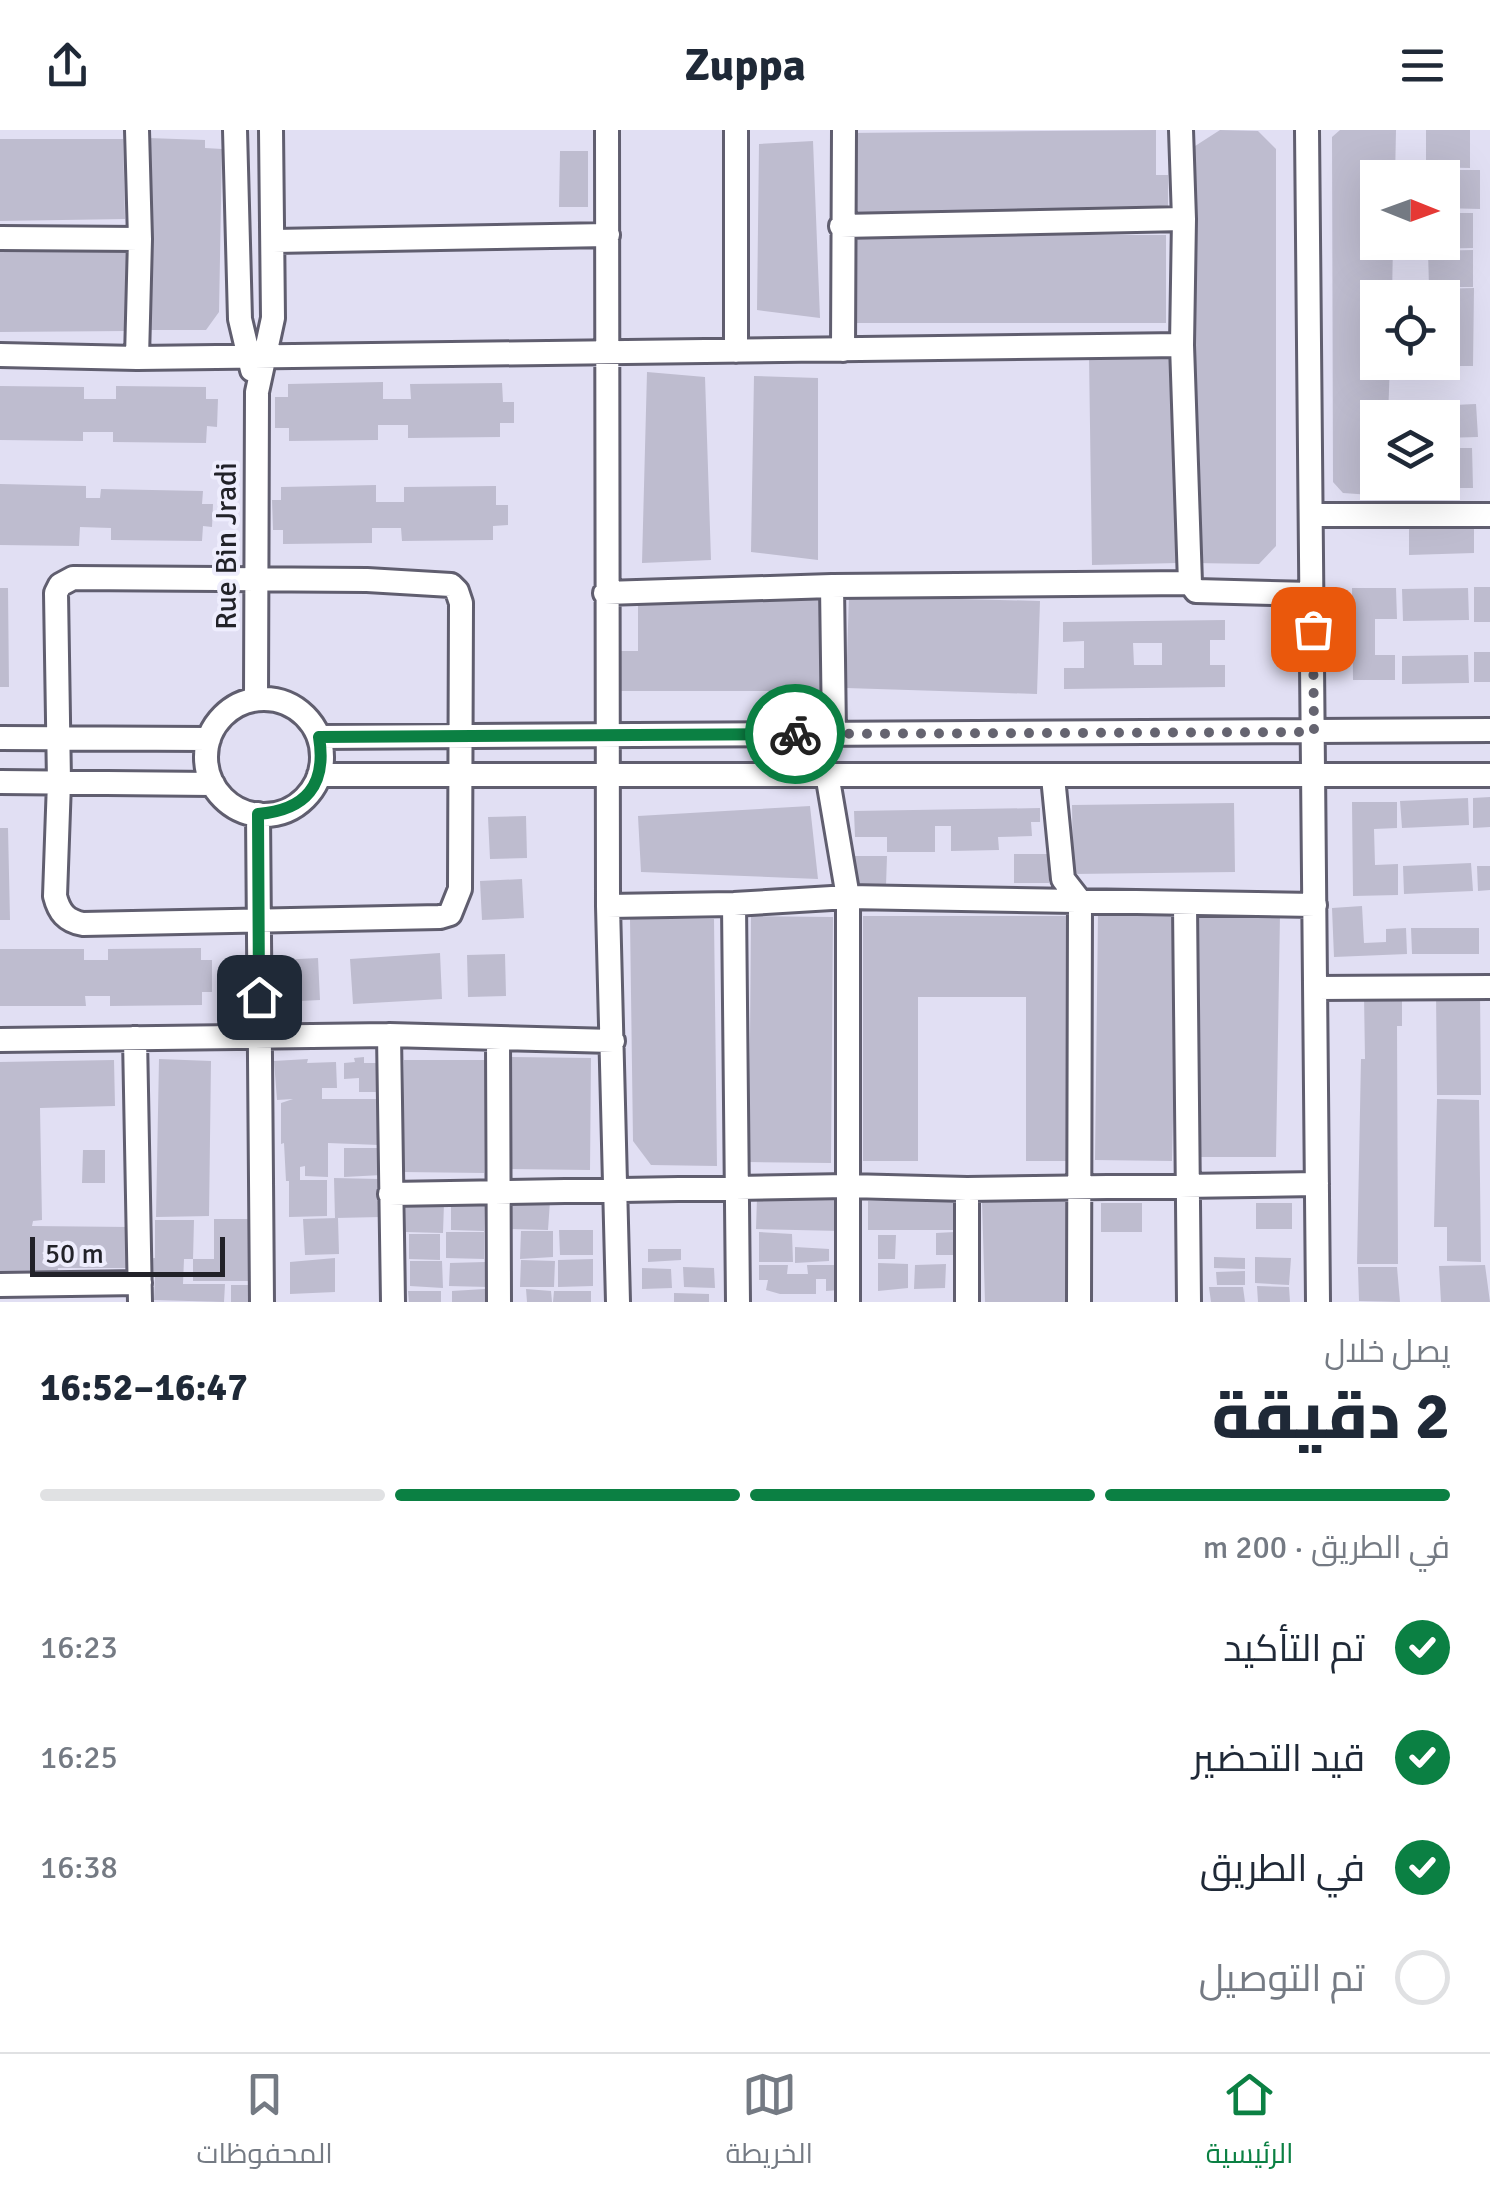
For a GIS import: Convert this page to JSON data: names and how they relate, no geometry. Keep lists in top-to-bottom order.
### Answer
{
  "streets": {
    "street": ["Rue Bin Jradi"]
  },
  "scale_bar": "50 m",
  "north": "right",
  "page": {
    "header": "Zuppa",
    "scale": "50 m",
    "heading": ["2 دقيقة", "يصل خلال", "16:47–16:52"],
    "bar": "في الطريق · 200 m",
    "list": [
      ["تم التأكيد", "16:23"],
      ["قيد التحضير", "16:25"],
      ["في الطريق", "16:38"],
      "تم التوصيل"
    ],
    "tabs": ["الرئيسية", "الخريطة", "المحفوظات"]
  }
}
